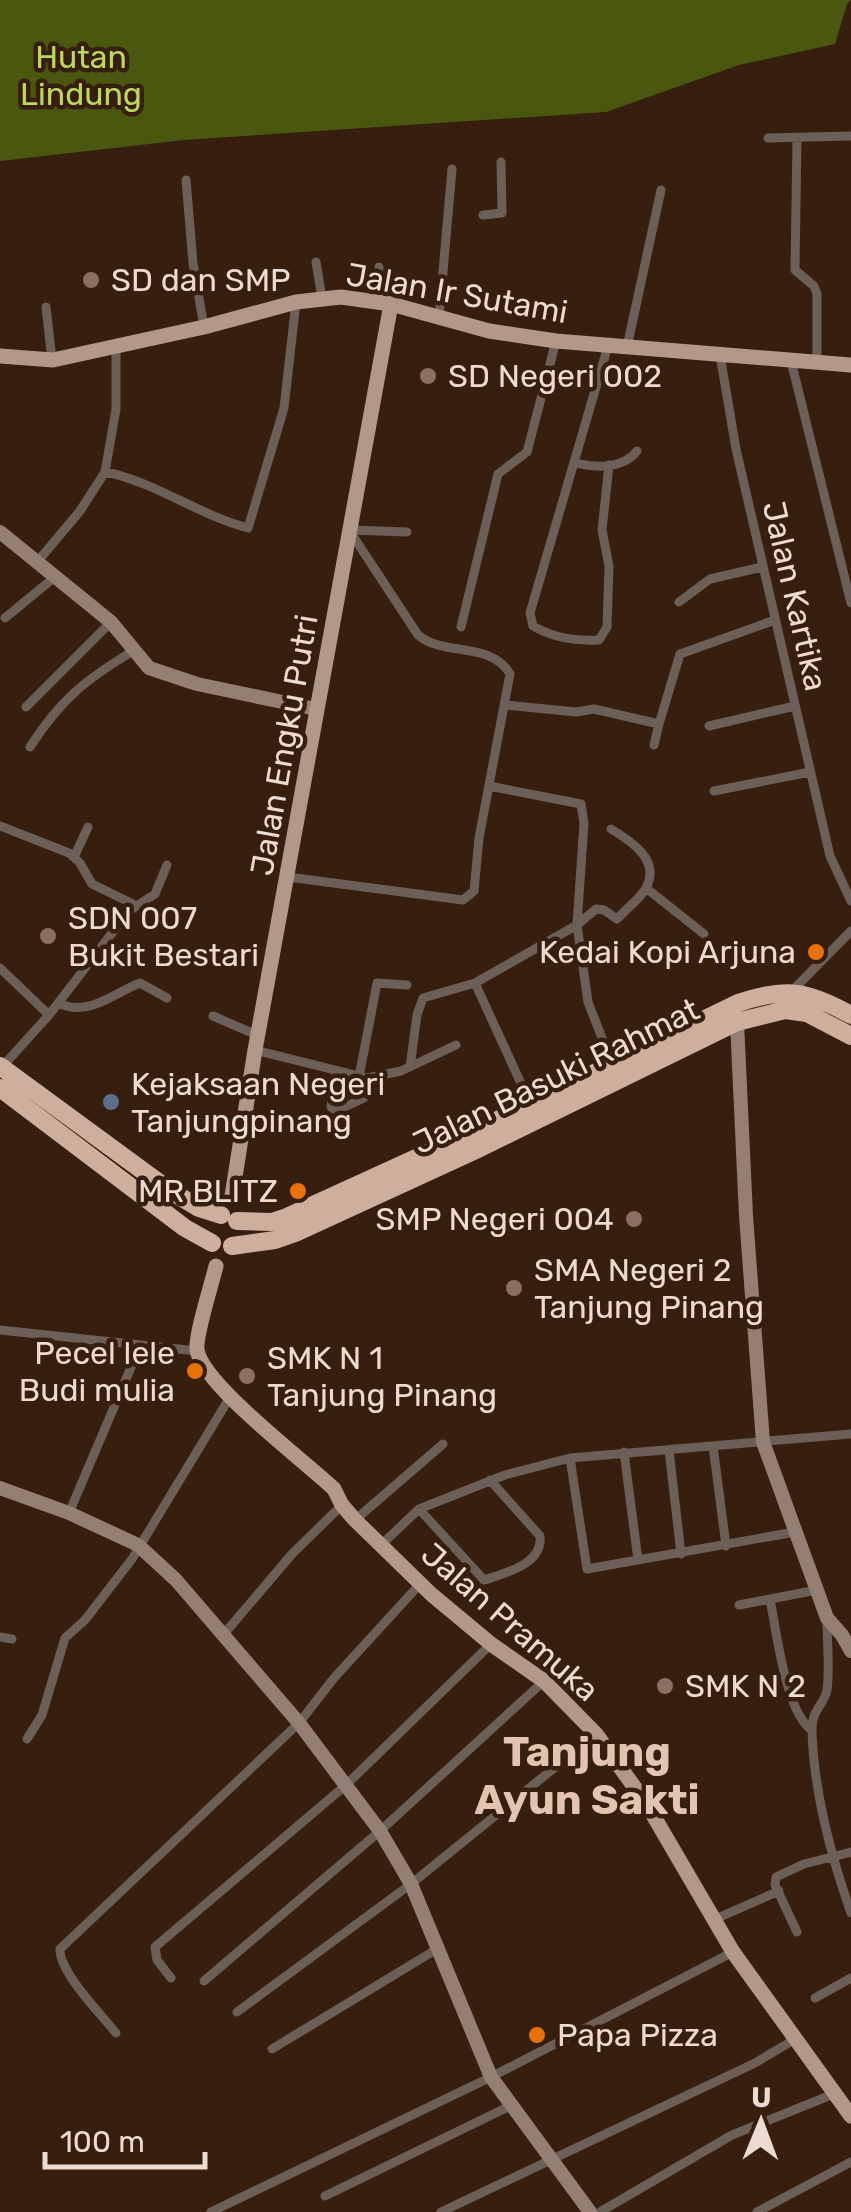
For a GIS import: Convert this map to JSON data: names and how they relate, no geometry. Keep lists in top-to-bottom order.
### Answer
{
  "streets": {
    "highway": ["Jalan Basuki Rahmat"],
    "main road": ["Jalan Ir Sutami", "Jalan Engku Putri", "Jalan Pramuka"],
    "street": ["Jalan Kartika"]
  },
  "crossings": [
    ["Jalan Ir Sutami", "Jalan Kartika"],
    ["Jalan Ir Sutami", "Jalan Engku Putri"]
  ],
  "districts": ["Tanjung Ayun Sakti"],
  "parks": ["Hutan Lindung"],
  "places": [
    "SD dan SMP",
    "SD Negeri 002",
    "SDN 007 Bukit Bestari",
    "Kedai Kopi Arjuna",
    "Kejaksaan Negeri Tanjungpinang",
    "MR BLITZ",
    "SMP Negeri 004",
    "SMA Negeri 2 Tanjung Pinang",
    "Pecel lele Budi mulia",
    "SMK N 1 Tanjung Pinang",
    "SMK N 2",
    "Papa Pizza"
  ],
  "scale_bar": "100 m",
  "north": "top"
}
